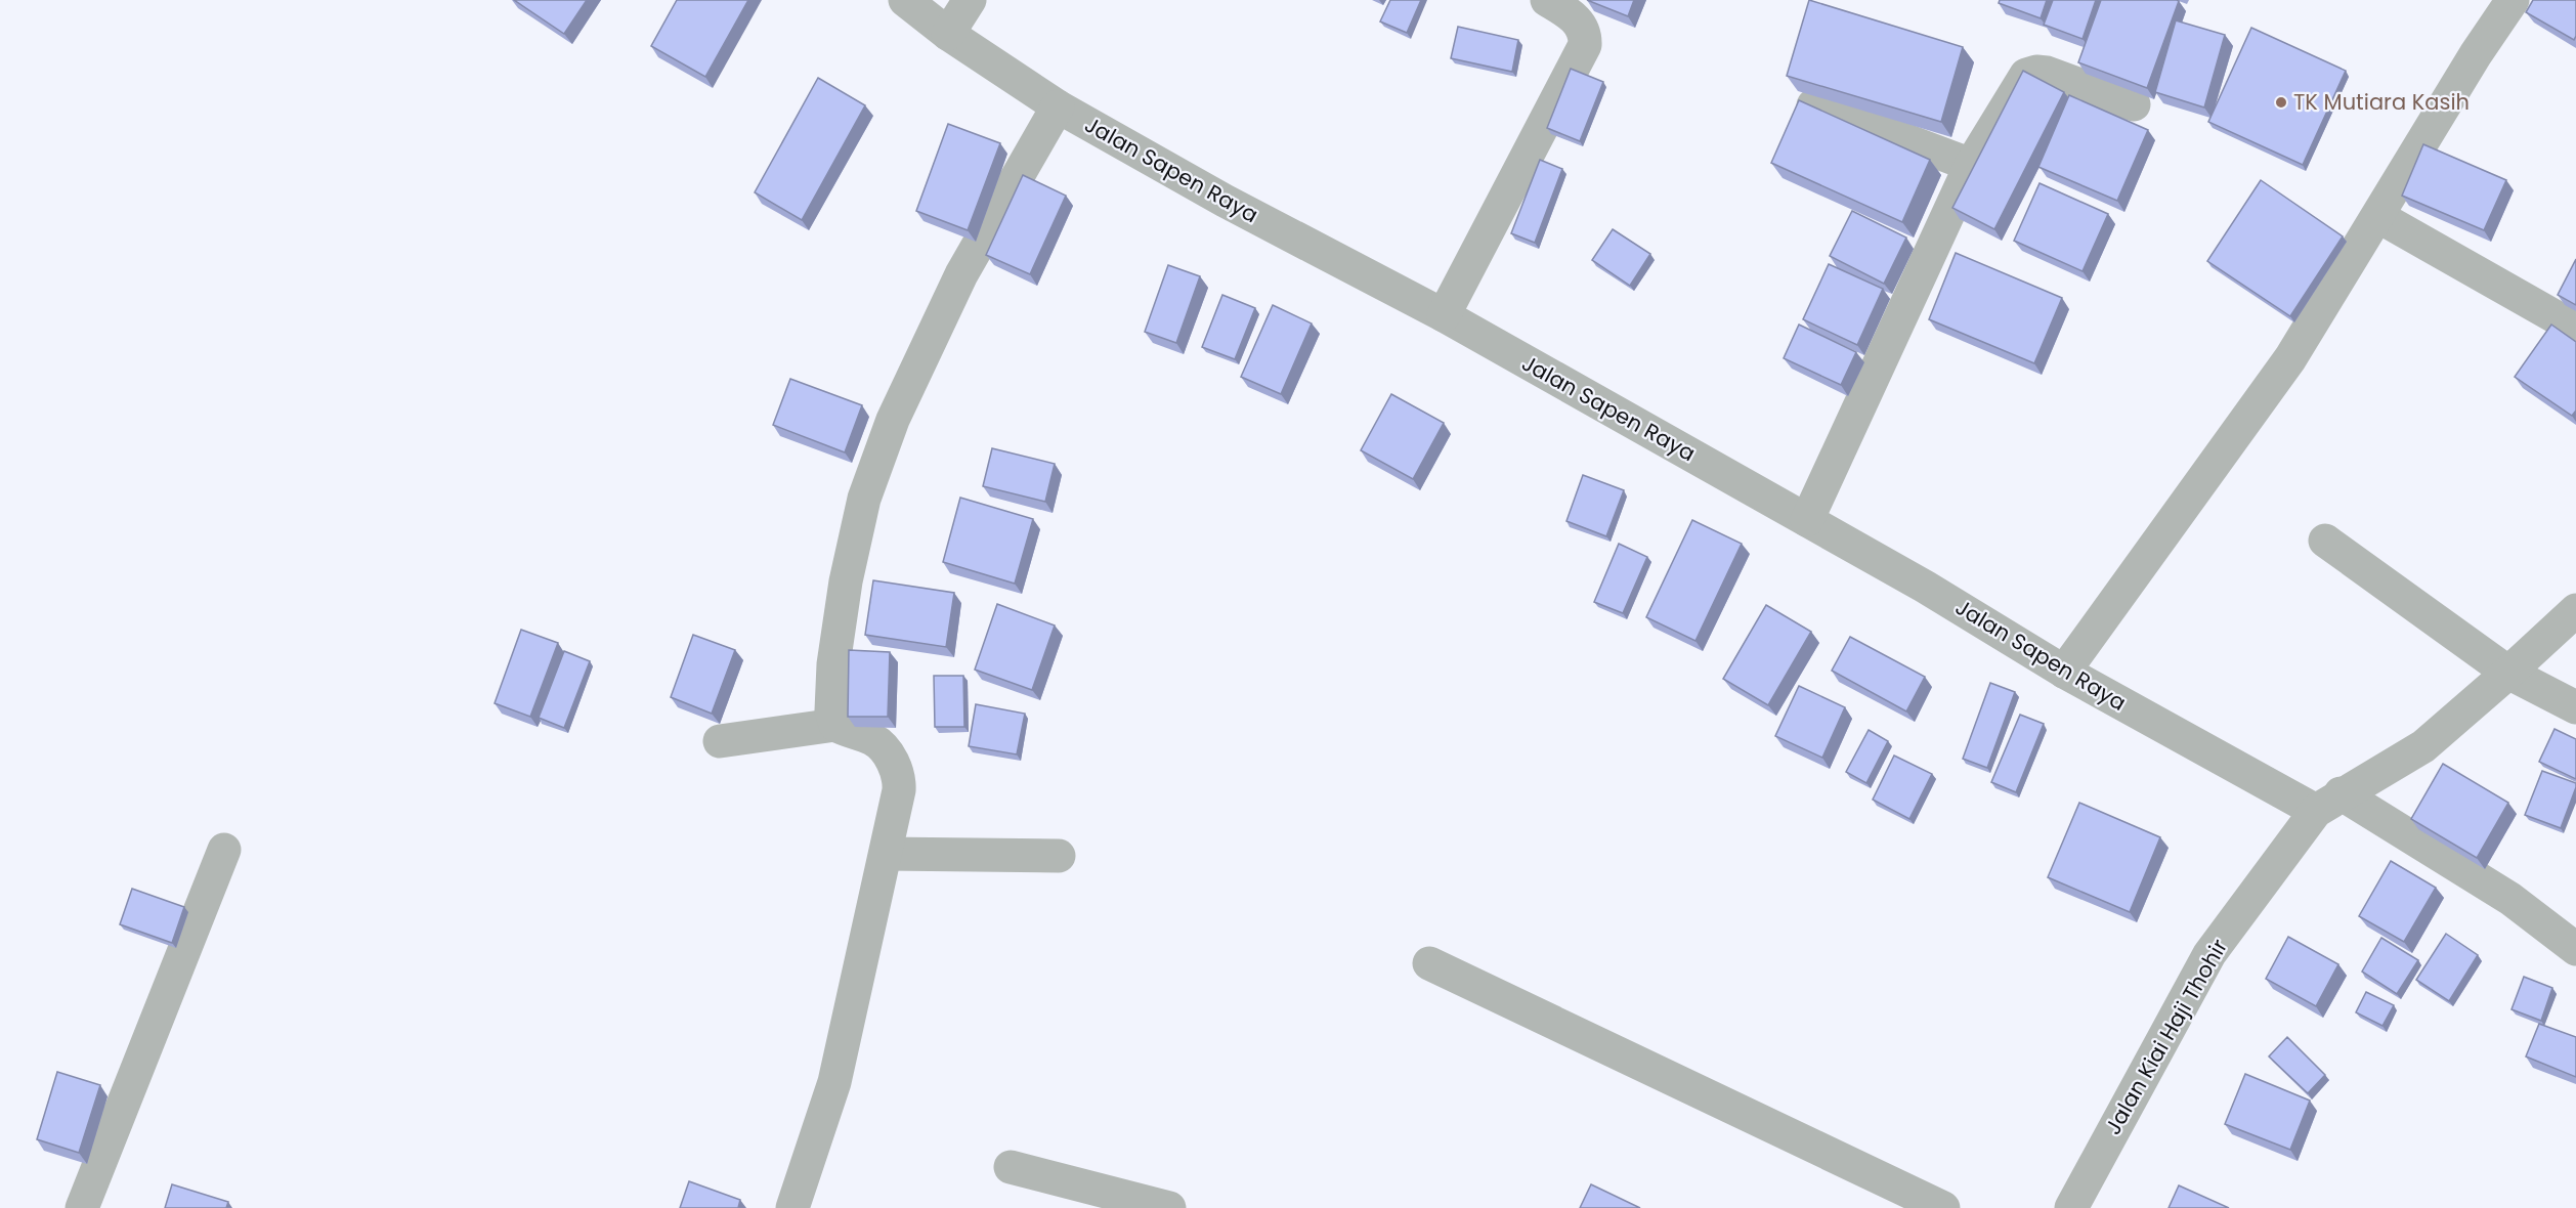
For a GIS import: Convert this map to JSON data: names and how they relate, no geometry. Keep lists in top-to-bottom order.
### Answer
{
  "streets": {
    "street": ["Jalan Sapen Raya", "Jalan Kiai Haji Thohir"]
  },
  "crossings": [
    ["Jalan Sapen Raya", "Jalan Kiai Haji Thohir"]
  ],
  "places": ["TK Mutiara Kasih"]
}
